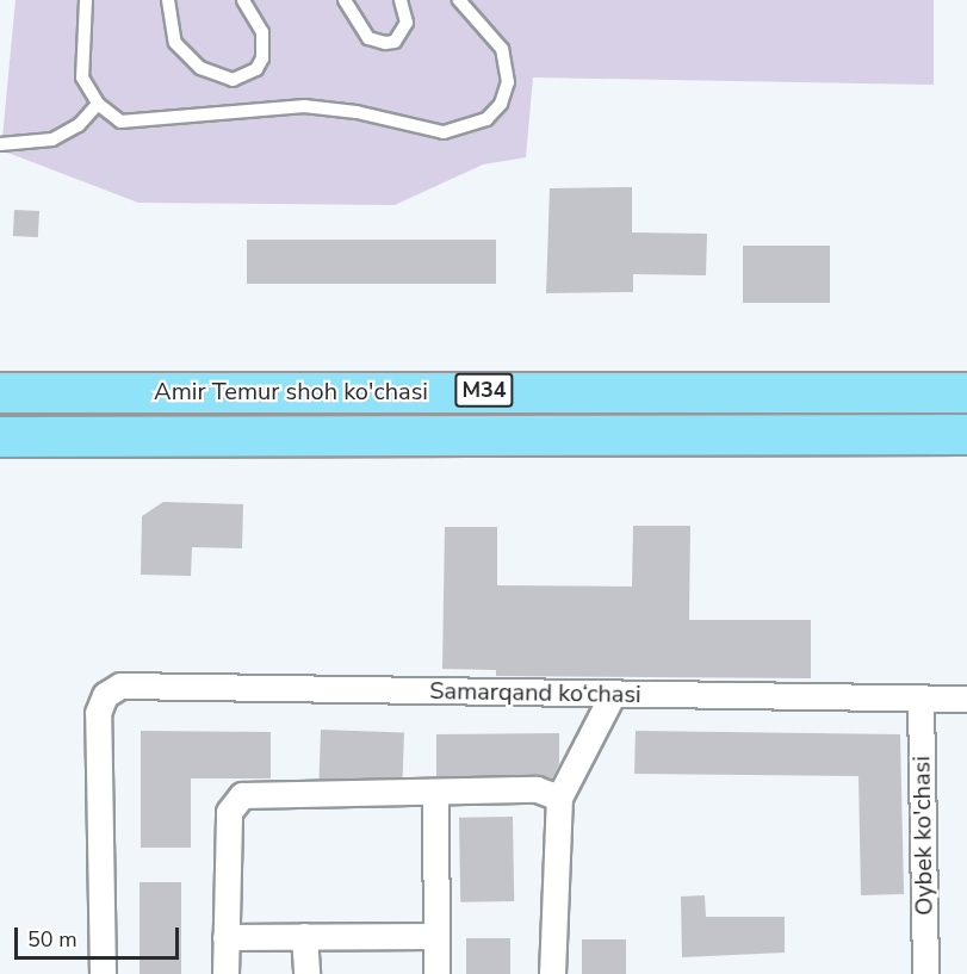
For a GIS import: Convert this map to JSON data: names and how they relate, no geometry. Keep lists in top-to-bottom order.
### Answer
{
  "streets": {
    "highway": ["M34", "Amir Temur shoh ko'chasi"],
    "street": ["Samarqand ko‘chasi", "Oybek ko'chasi"]
  },
  "crossings": [
    ["Samarqand ko‘chasi", "Oybek ko'chasi"]
  ],
  "scale_bar": "50 m"
}
